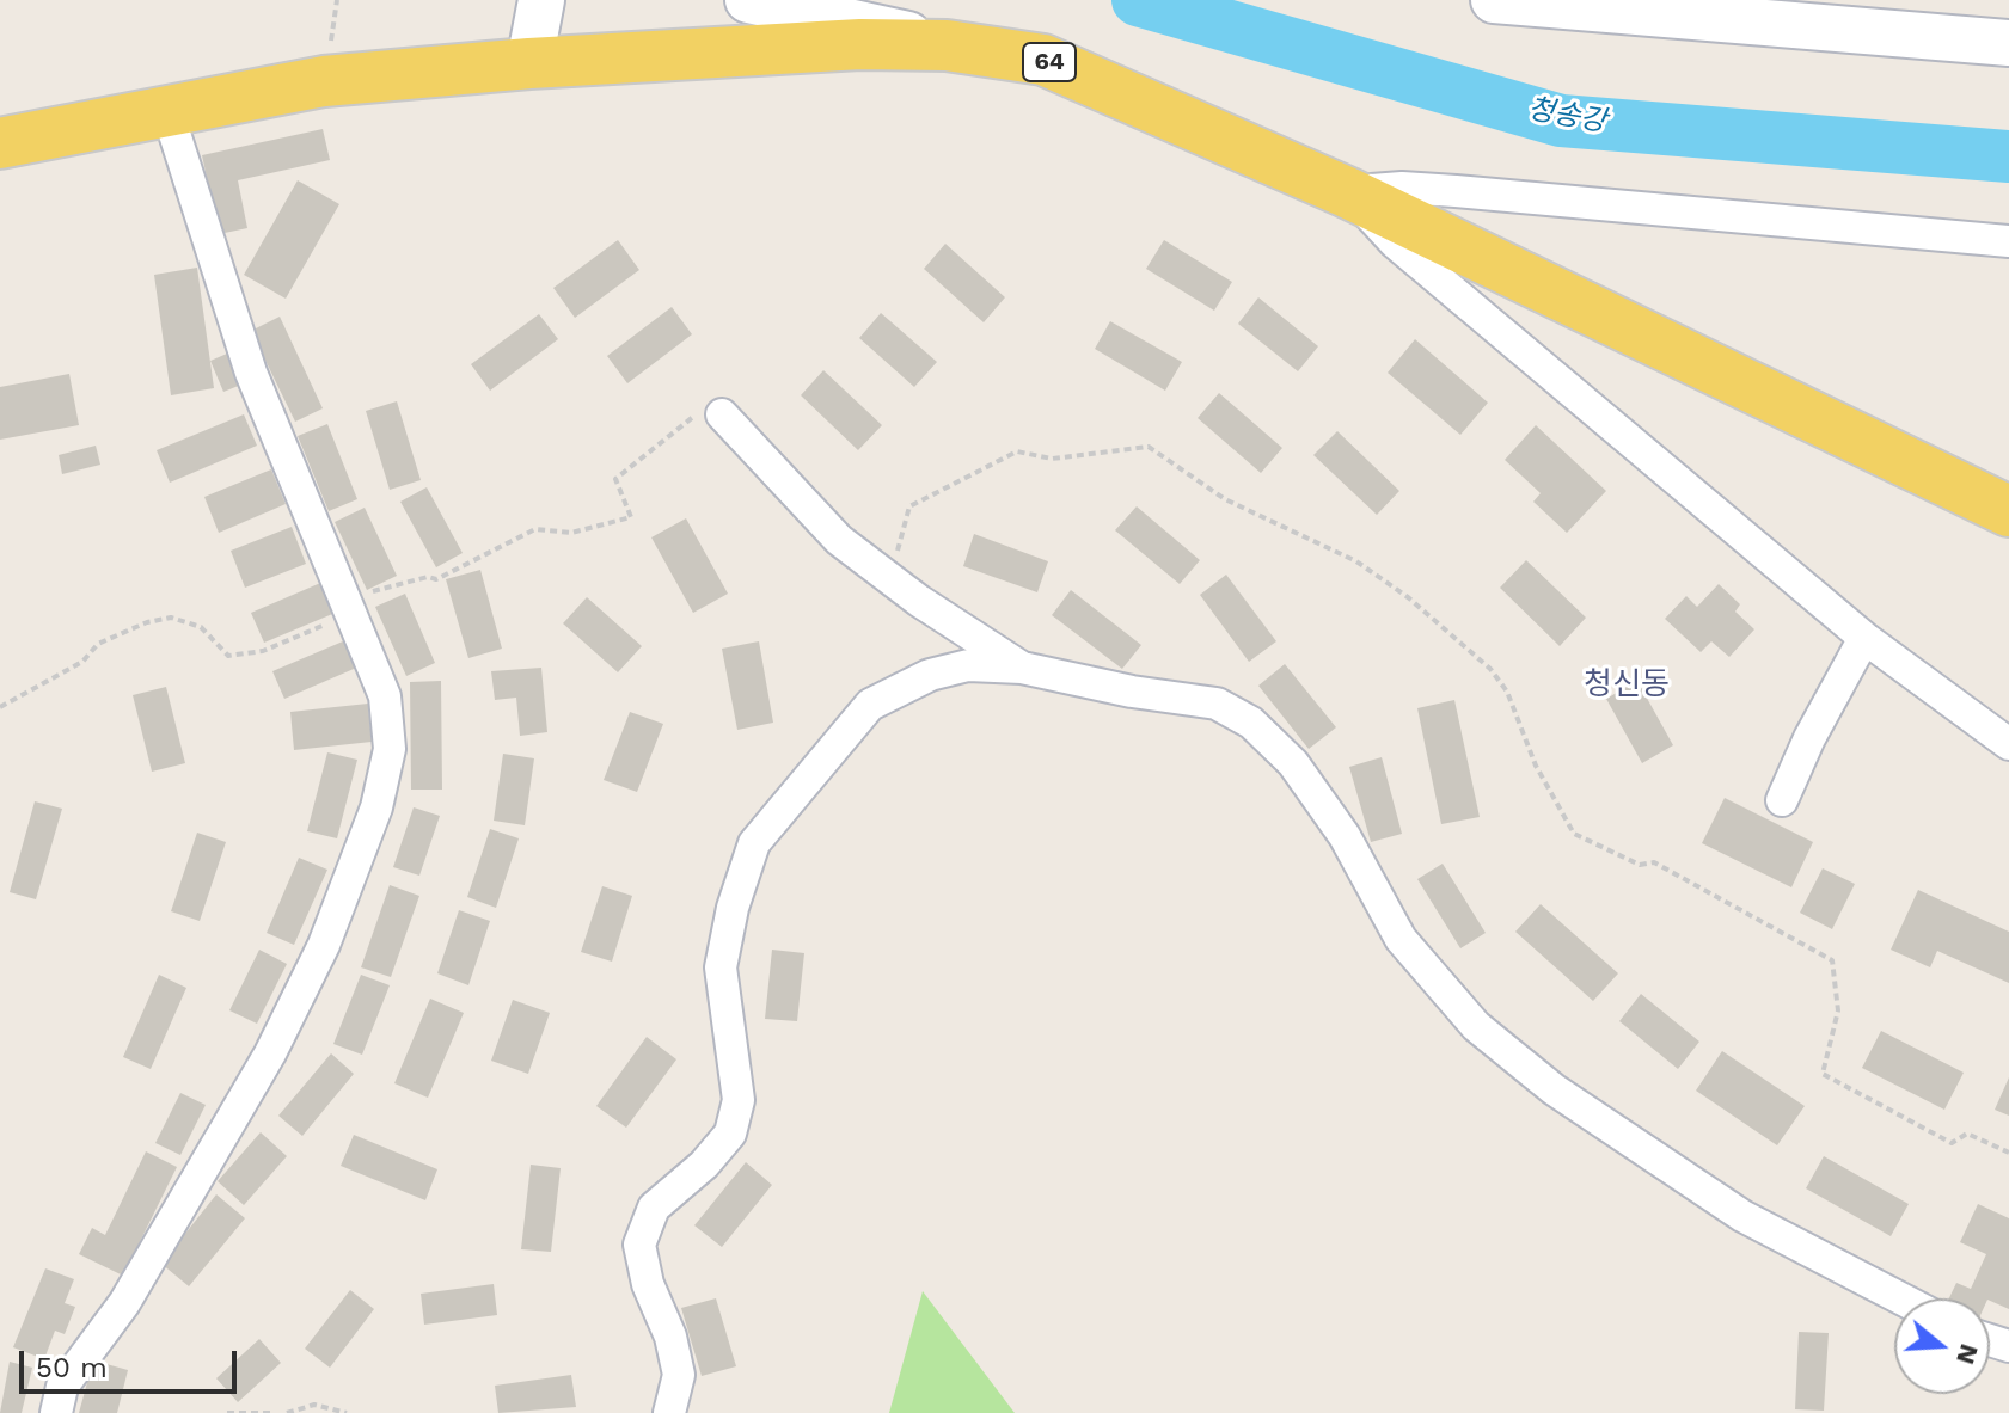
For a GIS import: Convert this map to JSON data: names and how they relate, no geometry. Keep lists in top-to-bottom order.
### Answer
{
  "streets": {
    "main road": ["64"]
  },
  "districts": ["청신동"],
  "water": ["청송강"],
  "scale_bar": "50 m",
  "north": "right"
}
